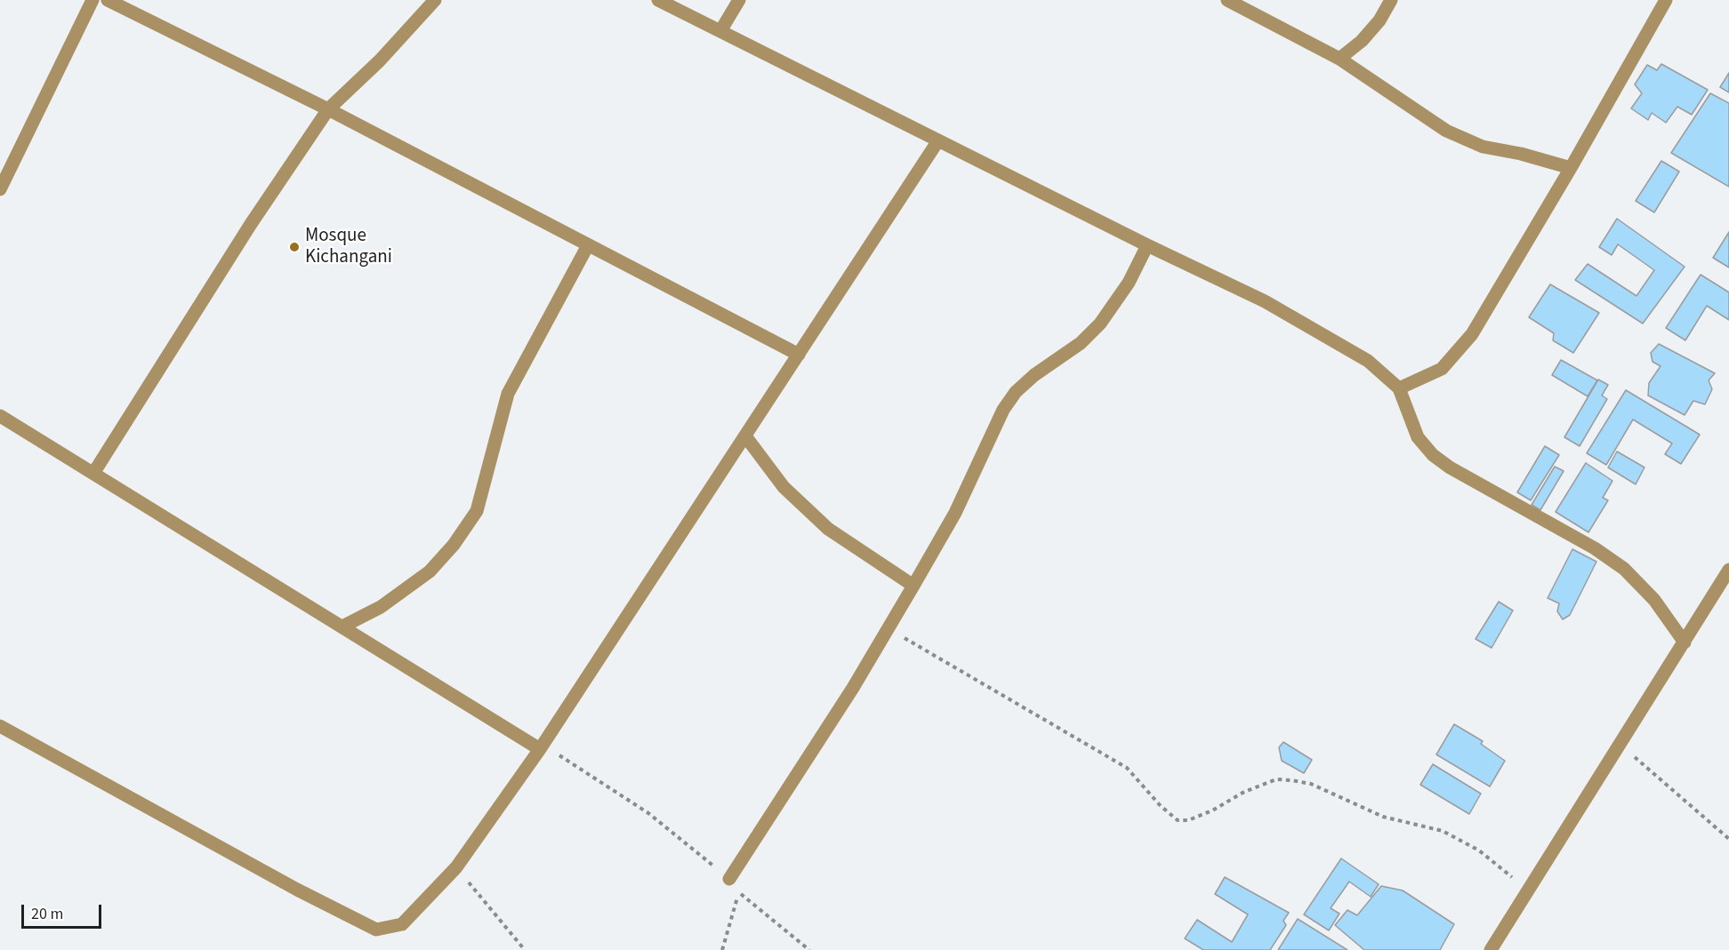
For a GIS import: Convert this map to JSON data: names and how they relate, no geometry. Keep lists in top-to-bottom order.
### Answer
{
  "places": ["Mosque Kichangani"],
  "scale_bar": "20 m"
}
